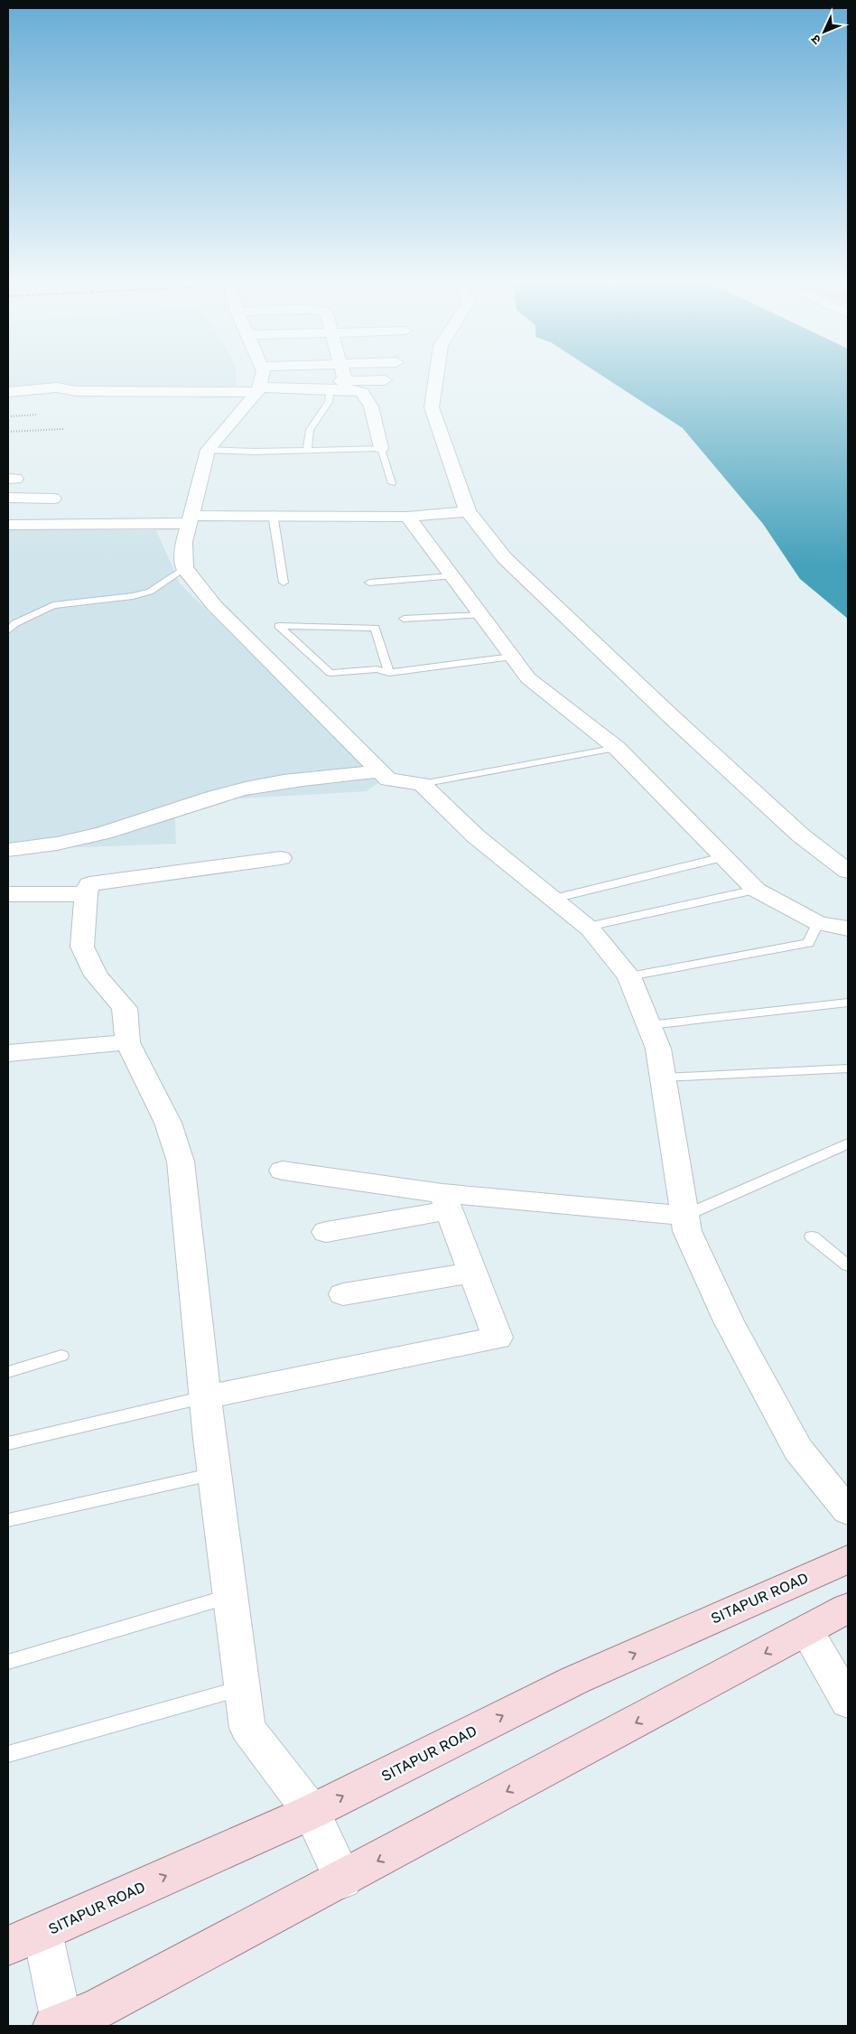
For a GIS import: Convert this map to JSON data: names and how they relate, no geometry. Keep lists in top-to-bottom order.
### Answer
{
  "streets": {
    "main road": ["SITAPUR ROAD"]
  },
  "north": "bottom left"
}
